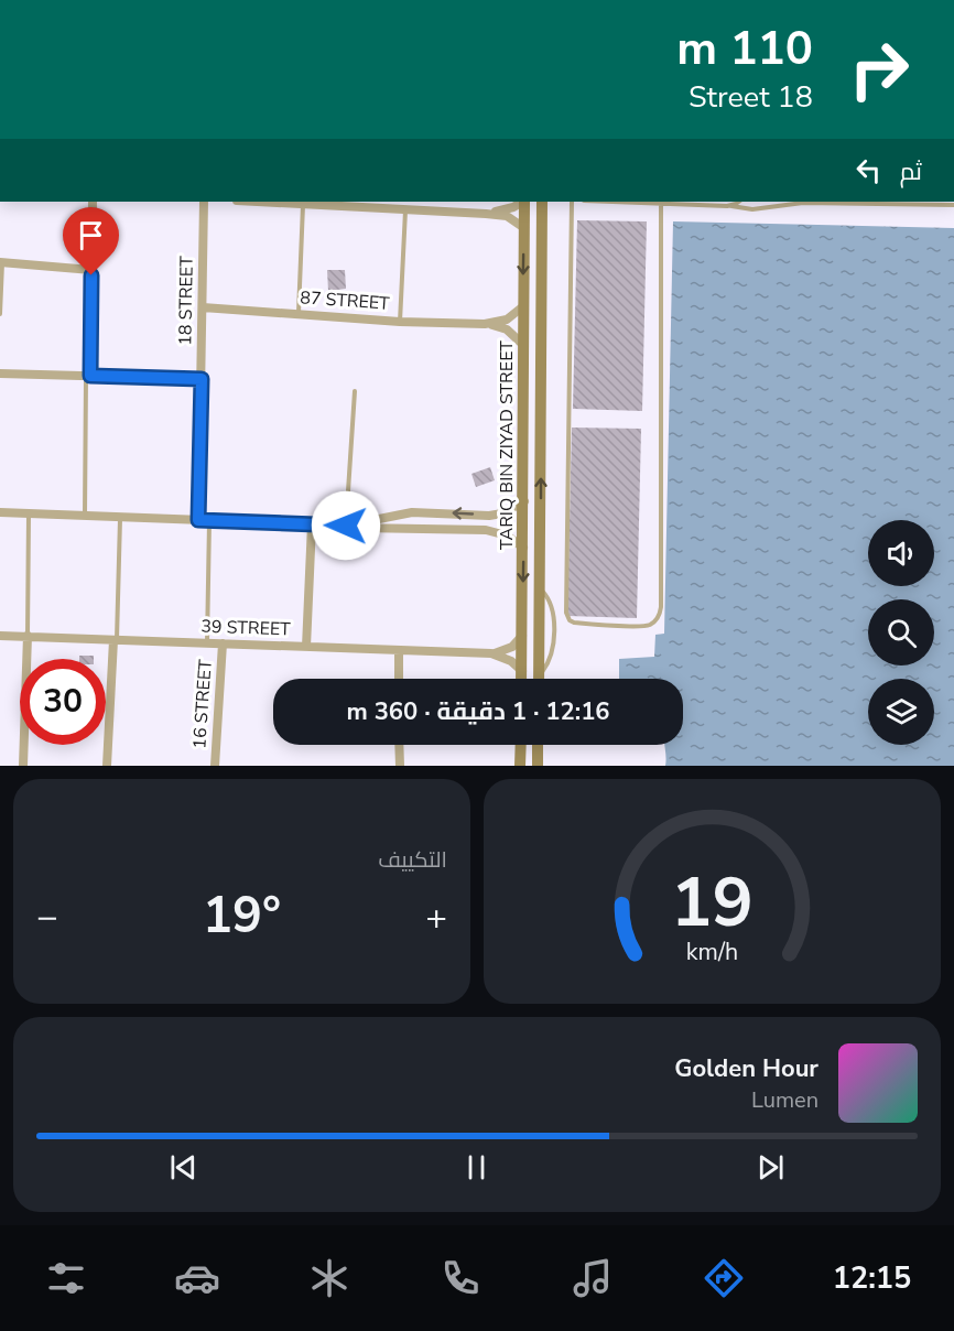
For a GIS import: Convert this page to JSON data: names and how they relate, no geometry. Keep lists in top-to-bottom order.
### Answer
{
  "streets": {
    "main road": ["TARIQ BIN ZIYAD STREET"],
    "street": [
      "18 STREET",
      "87 STREET",
      "39 STREET",
      "16 STREET"
    ]
  },
  "crossings": [
    ["18 STREET", "87 STREET"],
    ["87 STREET", "TARIQ BIN ZIYAD STREET"],
    ["TARIQ BIN ZIYAD STREET", "39 STREET"],
    ["39 STREET", "16 STREET"]
  ],
  "page": {
    "turn": ["110 m", "18 Street"],
    "then": "ثم",
    "limit": "30",
    "trip": "12:16 · 1 دقيقة · 360 m",
    "tile": "التكييف",
    "heat": ["−", "19°", "+"],
    "song": ["Golden Hour", "Lumen"],
    "tabs": "12:15",
    "gauge": ["19", "km/h"]
  }
}
